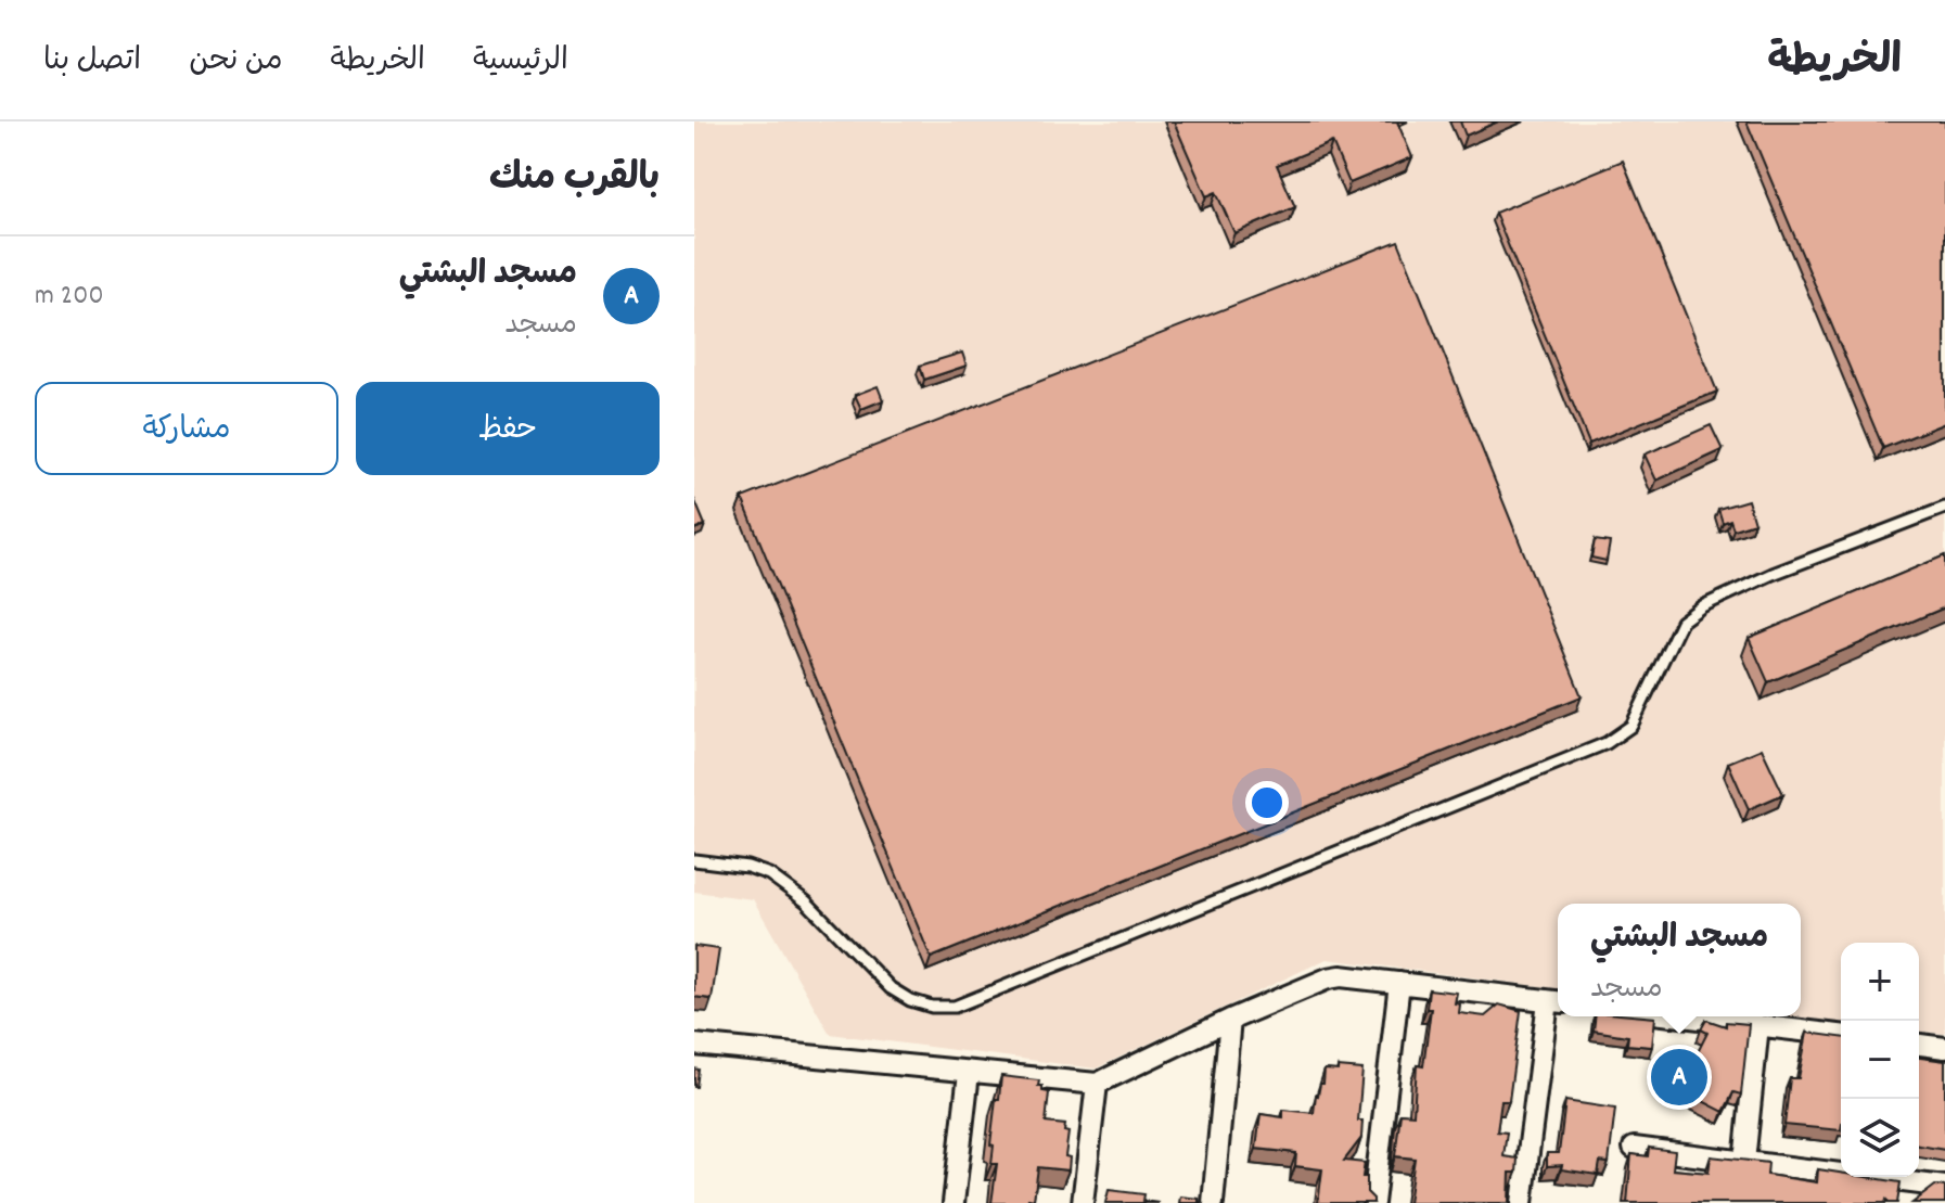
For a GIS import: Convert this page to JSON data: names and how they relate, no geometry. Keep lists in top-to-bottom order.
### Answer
{
  "page": {
    "header": "الخريطة",
    "nav": [
      "الرئيسية",
      "الخريطة",
      "من نحن",
      "اتصل بنا"
    ],
    "heading": "بالقرب منك",
    "list": [
      {
        "mark": "A",
        "name": "مسجد البشتي",
        "note": "مسجد",
        "value": "200 m"
      }
    ],
    "buttons": ["حفظ", "مشاركة"],
    "popup": ["مسجد البشتي", "مسجد"],
    "map_buttons": ["+", "−"],
    "pins": "A"
  }
}
